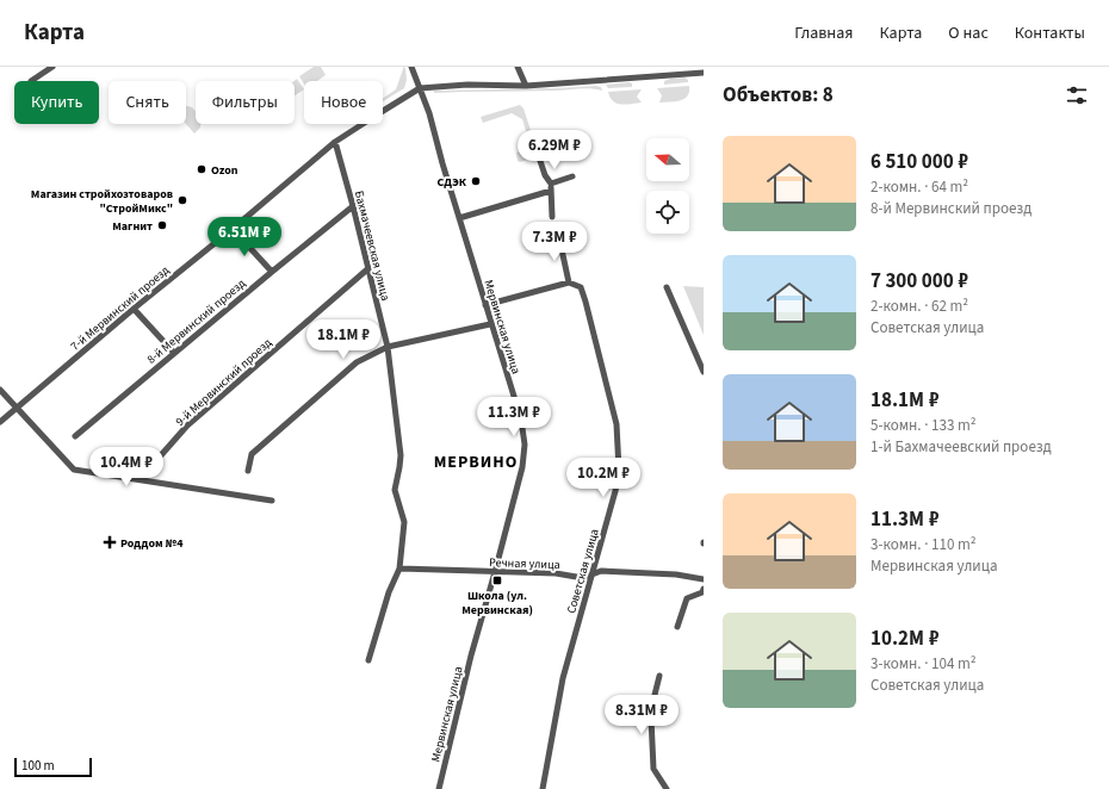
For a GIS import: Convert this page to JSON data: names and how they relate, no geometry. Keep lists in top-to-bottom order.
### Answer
{
  "streets": {
    "street": [
      "Бахмачеевская улица",
      "7-й Мервинский проезд",
      "8-й Мервинский проезд",
      "Мервинская улица",
      "9-й Мервинский проезд",
      "Речная улица",
      "Советская улица"
    ]
  },
  "crossings": [
    ["Бахмачеевская улица", "7-й Мервинский проезд"],
    ["Бахмачеевская улица", "8-й Мервинский проезд"],
    ["Бахмачеевская улица", "9-й Мервинский проезд"],
    ["Бахмачеевская улица", "Речная улица"],
    ["7-й Мервинский проезд", "Мервинская улица"],
    ["Мервинская улица", "Речная улица"],
    ["Речная улица", "Советская улица"]
  ],
  "districts": ["МЕРВИНО"],
  "places": {
    "other": [
      "Ozon",
      "СДЭК",
      "Магазин стройхозтоваров \"СтройМикс\"",
      "Магнит"
    ],
    "health": ["Роддом №4"],
    "transit": ["Школа (ул. Мервинская)"]
  },
  "scale_bar": "100 m",
  "north": "left",
  "page": {
    "header": "Карта",
    "nav": [
      "Главная",
      "Карта",
      "О нас",
      "Контакты"
    ],
    "heading": "Объектов: 8",
    "chip": [
      "Купить",
      "Снять",
      "Фильтры",
      "Новое"
    ],
    "list": [
      {
        "name": "6 510 000 ₽",
        "note": "2-комн. · 64 m² · 8-й Мервинский проезд"
      },
      {
        "name": "7 300 000 ₽",
        "note": "2-комн. · 62 m² · Советская улица"
      },
      {
        "name": "18.1M ₽",
        "note": "5-комн. · 133 m² · 1-й Бахмачеевский проезд"
      },
      {
        "name": "11.3M ₽",
        "note": "3-комн. · 110 m² · Мервинская улица"
      },
      {
        "name": "10.2M ₽",
        "note": "3-комн. · 104 m² · Советская улица"
      }
    ],
    "price": [
      "6.29M ₽",
      "6.51M ₽",
      "7.3M ₽",
      "18.1M ₽",
      "11.3M ₽",
      "10.4M ₽",
      "10.2M ₽",
      "8.31M ₽"
    ],
    "scale": "100 m"
  }
}
